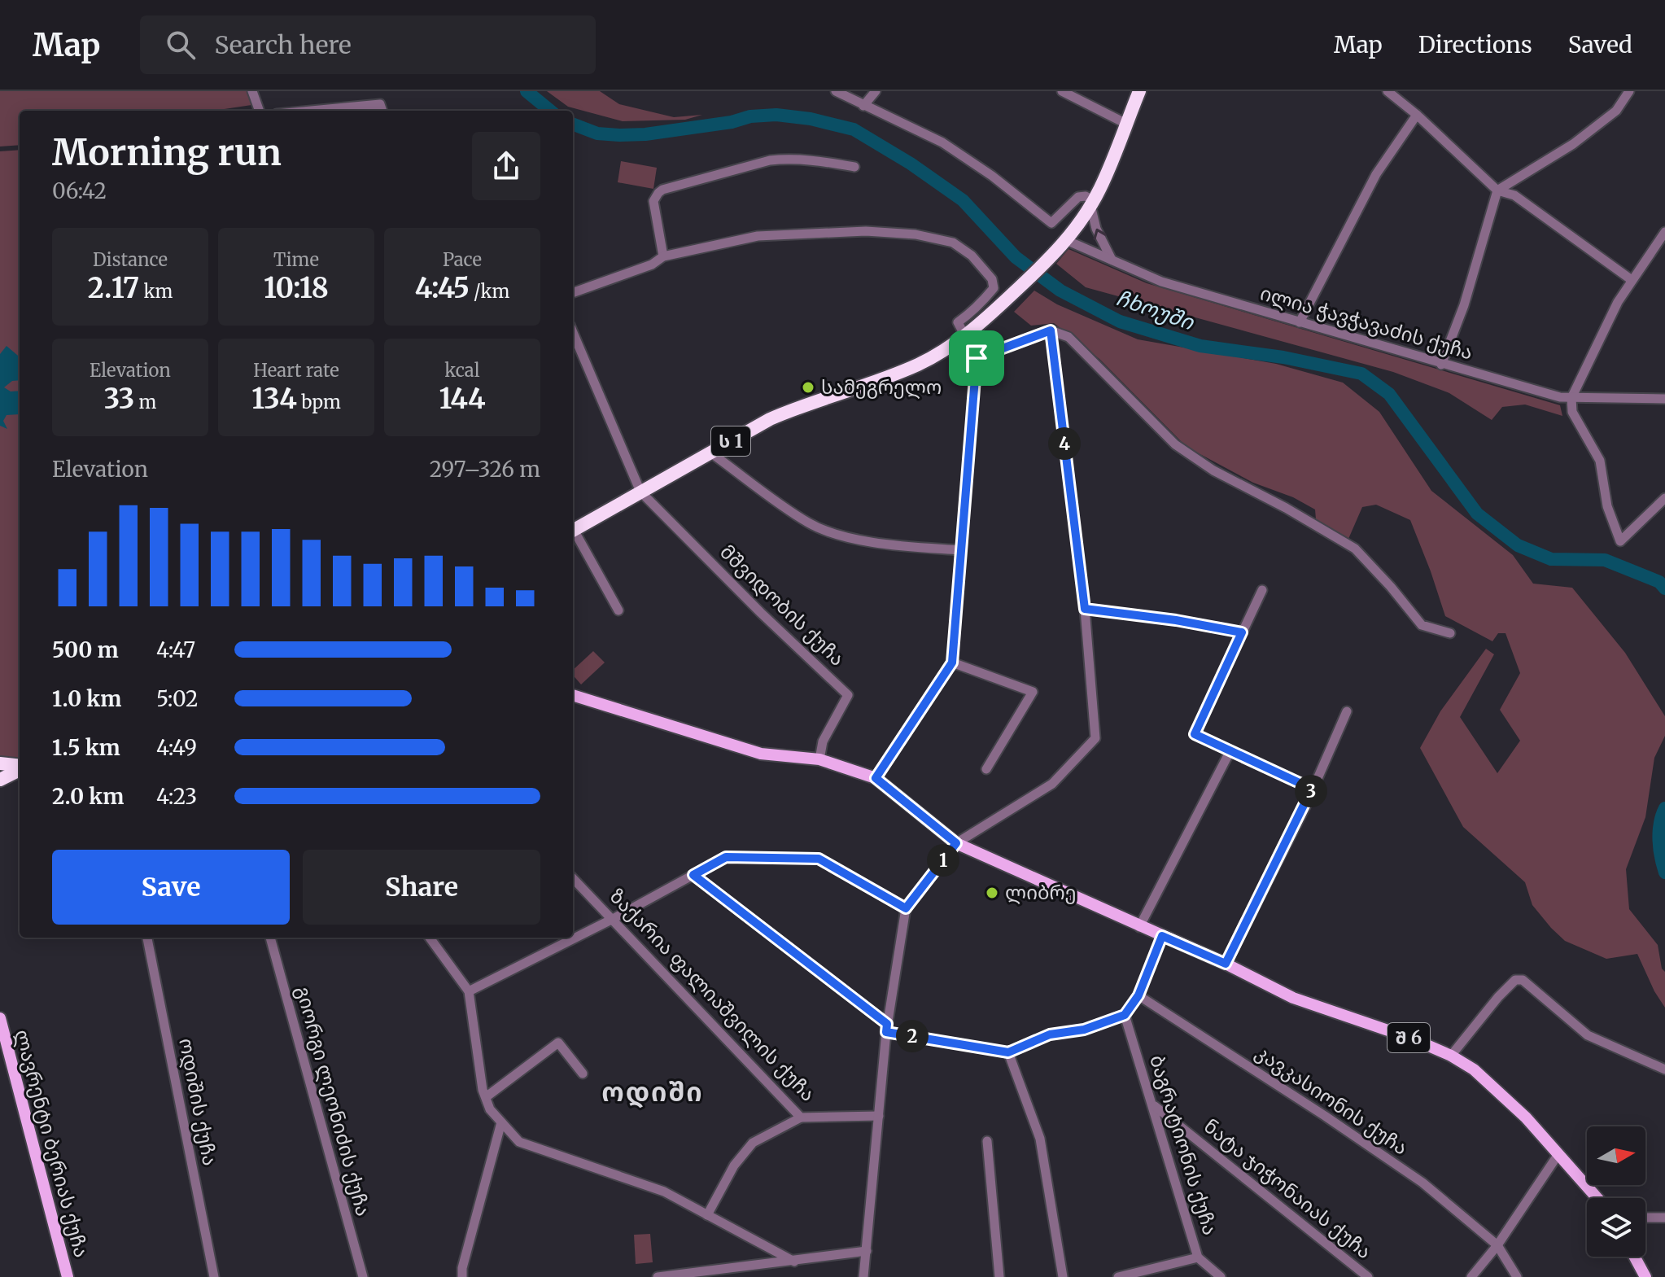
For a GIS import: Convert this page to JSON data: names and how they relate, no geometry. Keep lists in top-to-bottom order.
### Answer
{
  "streets": {
    "highway": ["ს 1"],
    "main road": ["შ 6", "ლავრენტი ბერიას ქუჩა"],
    "street": [
      "ილია ჭავჭავაძის ქუჩა",
      "მშვიდობის ქუჩა",
      "ზაქარია ფალიაშვილის ქუჩა",
      "კავკასიონის ქუჩა",
      "გიორგი ლეონიძის ქუჩა",
      "ოდიშის ქუჩა",
      "ბაგრატიონის ქუჩა",
      "ნატა ჯიჭონაიას ქუჩა"
    ]
  },
  "crossings": [
    ["ილია ჭავჭავაძის ქუჩა", "ს 1"],
    ["ს 1", "მშვიდობის ქუჩა"],
    ["მშვიდობის ქუჩა", "შ 6"],
    ["ბაგრატიონის ქუჩა", "ნატა ჯიჭონაიას ქუჩა"]
  ],
  "districts": ["ოდიში"],
  "water": ["ჩხოუში"],
  "places": ["სამეგრელო", "ლიბრე"],
  "north": "right",
  "page": {
    "header": "Map",
    "search": "Search here",
    "nav": ["Map", "Directions", "Saved"],
    "heading": ["Morning run", "06:42"],
    "stats": [
      ["Distance", "2.17 km"],
      ["Time", "10:18"],
      ["Pace", "4:45 /km"],
      ["Elevation", "33 m"],
      ["Heart rate", "134 bpm"],
      ["kcal", "144"]
    ],
    "pins": [
      "4",
      "3",
      "1",
      "2"
    ],
    "chart": ["Elevation", "297–326 m"],
    "list": [
      {
        "name": "500 m",
        "note": "4:47"
      },
      {
        "name": "1.0 km",
        "note": "5:02"
      },
      {
        "name": "1.5 km",
        "note": "4:49"
      },
      {
        "name": "2.0 km",
        "note": "4:23"
      }
    ],
    "buttons": ["Save", "Share"]
  }
}
